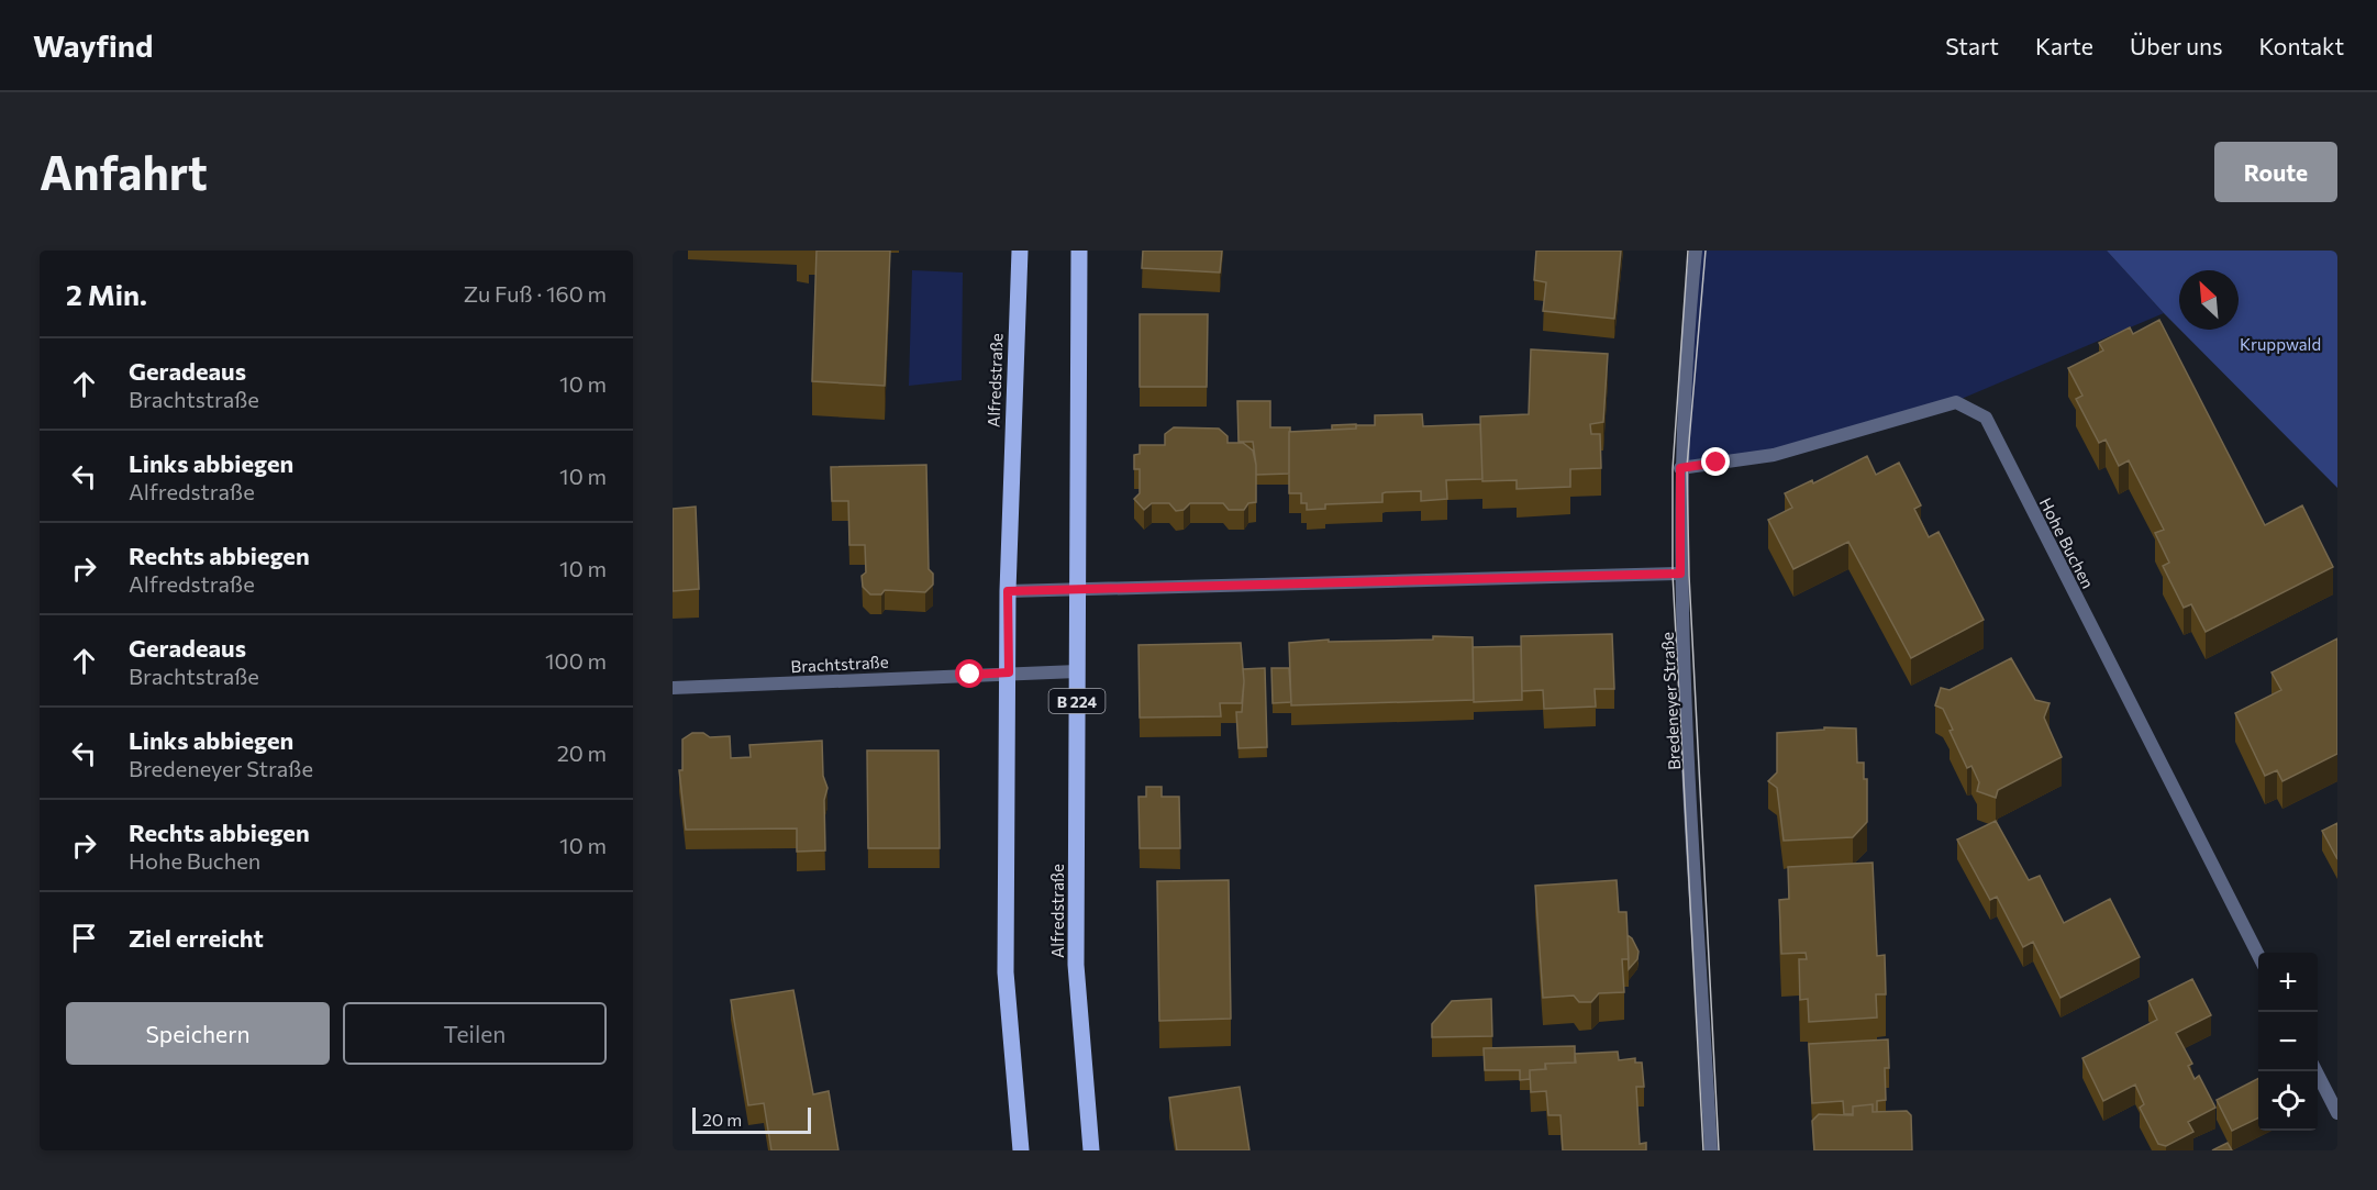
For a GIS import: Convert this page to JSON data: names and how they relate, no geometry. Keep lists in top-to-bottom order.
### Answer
{
  "streets": {
    "main road": ["Alfredstraße", "B 224"],
    "street": ["Hohe Buchen", "Brachtstraße", "Bredeneyer Straße"]
  },
  "crossings": [
    ["Alfredstraße", "Brachtstraße"],
    ["Hohe Buchen", "Bredeneyer Straße"]
  ],
  "parks": ["Kruppwald"],
  "scale_bar": "20 m",
  "north": "top left",
  "page": {
    "header": "Wayfind",
    "nav": [
      "Start",
      "Karte",
      "Über uns",
      "Kontakt"
    ],
    "buttons": [
      "Route",
      ["Speichern", "Teilen"]
    ],
    "title": "Anfahrt",
    "heading": ["2 Min.", "Zu Fuß · 160 m"],
    "list": [
      ["Geradeaus", "Brachtstraße", "10 m"],
      ["Links abbiegen", "Alfredstraße", "10 m"],
      ["Rechts abbiegen", "Alfredstraße", "10 m"],
      ["Geradeaus", "Brachtstraße", "100 m"],
      ["Links abbiegen", "Bredeneyer Straße", "20 m"],
      ["Rechts abbiegen", "Hohe Buchen", "10 m"],
      "Ziel erreicht"
    ],
    "map_buttons": ["+", "−"],
    "scale": "20 m"
  }
}
